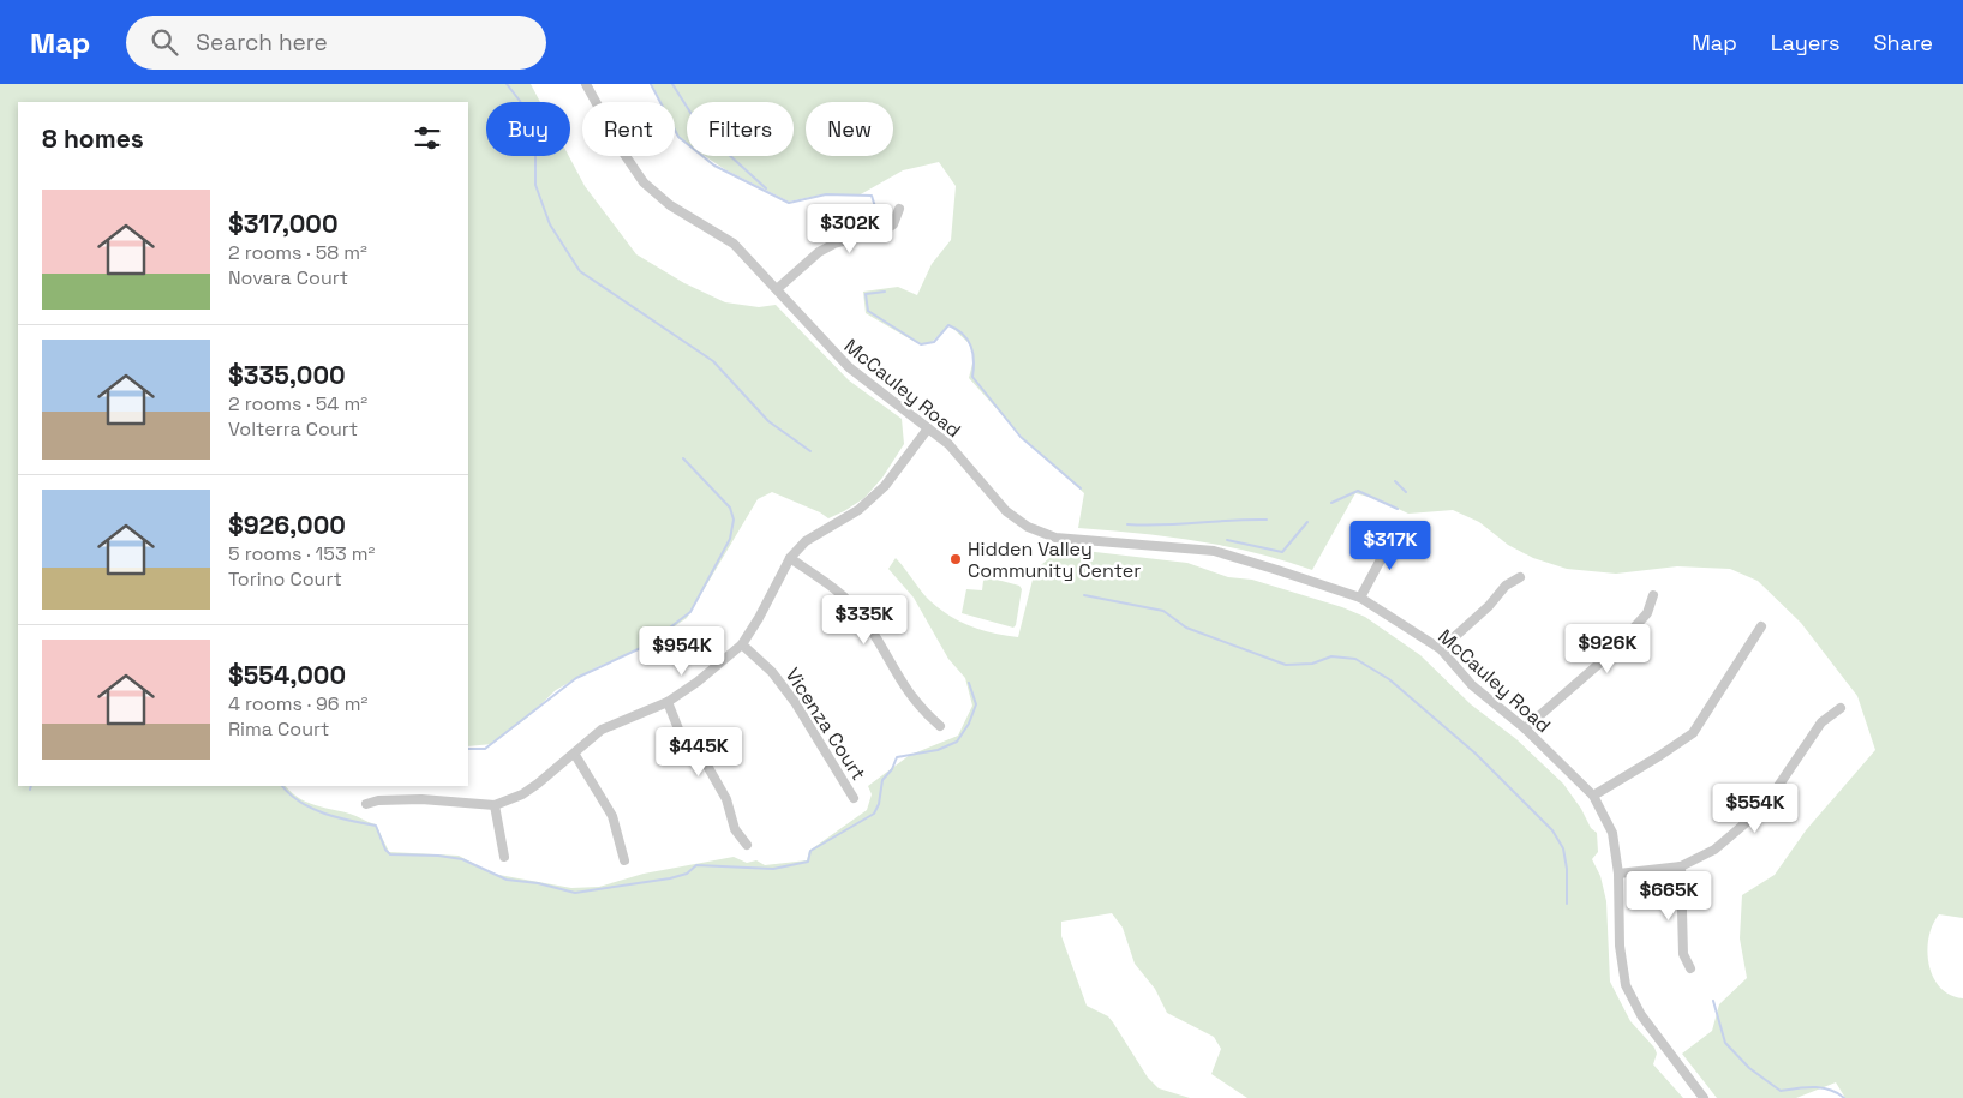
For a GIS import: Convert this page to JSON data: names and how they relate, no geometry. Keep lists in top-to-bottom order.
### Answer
{
  "streets": {
    "street": ["McCauley Road", "Vicenza Court"]
  },
  "places": ["Hidden Valley Community Center"],
  "page": {
    "header": "Map",
    "search": "Search here",
    "nav": ["Map", "Layers", "Share"],
    "chip": [
      "Buy",
      "Rent",
      "Filters",
      "New"
    ],
    "heading": "8 homes",
    "list": [
      {
        "name": "$317,000",
        "note": "2 rooms · 58 m² · Novara Court"
      },
      {
        "name": "$335,000",
        "note": "2 rooms · 54 m² · Volterra Court"
      },
      {
        "name": "$926,000",
        "note": "5 rooms · 153 m² · Torino Court"
      },
      {
        "name": "$554,000",
        "note": "4 rooms · 96 m² · Rima Court"
      }
    ],
    "price": [
      "$302K",
      "$317K",
      "$335K",
      "$926K",
      "$954K",
      "$445K",
      "$554K",
      "$665K"
    ]
  }
}
